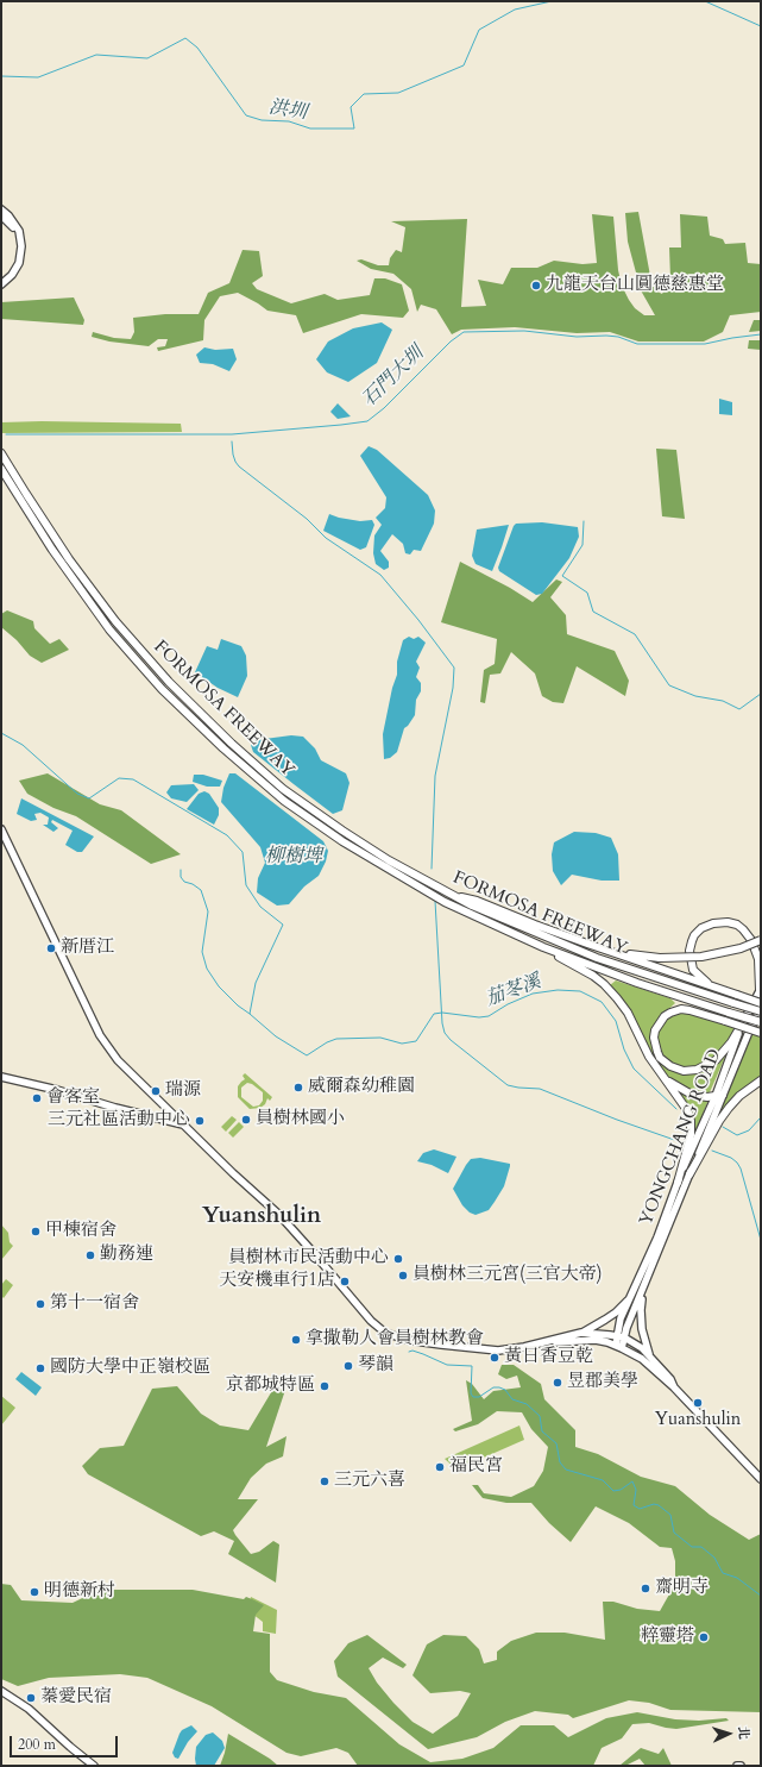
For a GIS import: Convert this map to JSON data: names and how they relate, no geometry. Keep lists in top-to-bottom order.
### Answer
{
  "streets": {
    "highway": ["FORMOSA FREEWAY"],
    "main road": ["YONGCHANG ROAD"]
  },
  "crossings": [
    ["FORMOSA FREEWAY", "YONGCHANG ROAD"]
  ],
  "districts": ["Yuanshulin"],
  "water": [
    "洪圳",
    "石門大圳",
    "柳樹埤",
    "茄苳溪"
  ],
  "places": [
    "九龍天台山圓德慈惠堂",
    "新厝江",
    "威爾森幼稚園",
    "瑞源",
    "會客室",
    "員樹林國小",
    "三元社區活動中心",
    "甲棟宿舍",
    "勤務連",
    "員樹林市民活動中心",
    "員樹林三元宮(三官大帝)",
    "天安機車行1店",
    "第十一宿舍",
    "拿撒勒人會員樹林教會",
    "黃日香豆乾",
    "琴韻",
    "國防大學中正嶺校區",
    "昱郡美學",
    "京都城特區",
    "Yuanshulin",
    "福民宮",
    "三元六喜",
    "齋明寺",
    "明德新村",
    "粹靈塔",
    "蓁愛民宿"
  ],
  "scale_bar": "200 m",
  "north": "right"
}
